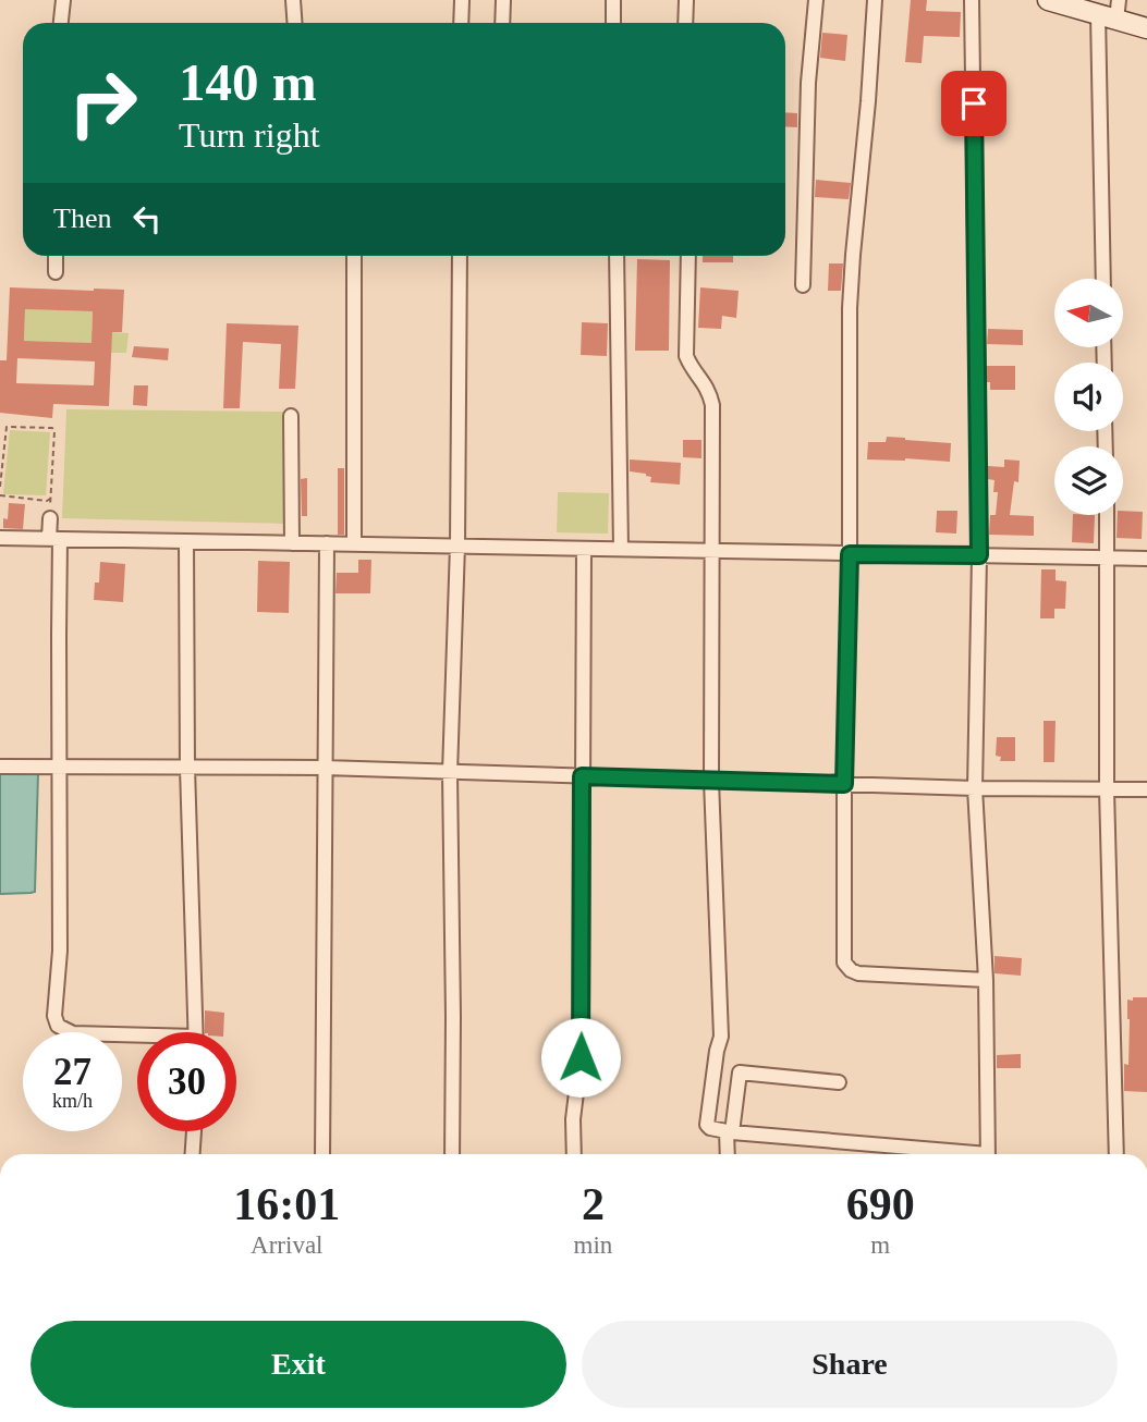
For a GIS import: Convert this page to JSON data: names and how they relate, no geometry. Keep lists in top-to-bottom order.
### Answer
{
  "north": "left",
  "page": {
    "turn": ["140 m", "Turn right"],
    "then": "Then",
    "speed": "27 km/h",
    "limit": "30",
    "eta": [
      "16:01",
      "Arrival",
      "2",
      "min",
      "690",
      "m"
    ],
    "buttons": ["Exit", "Share"]
  }
}
